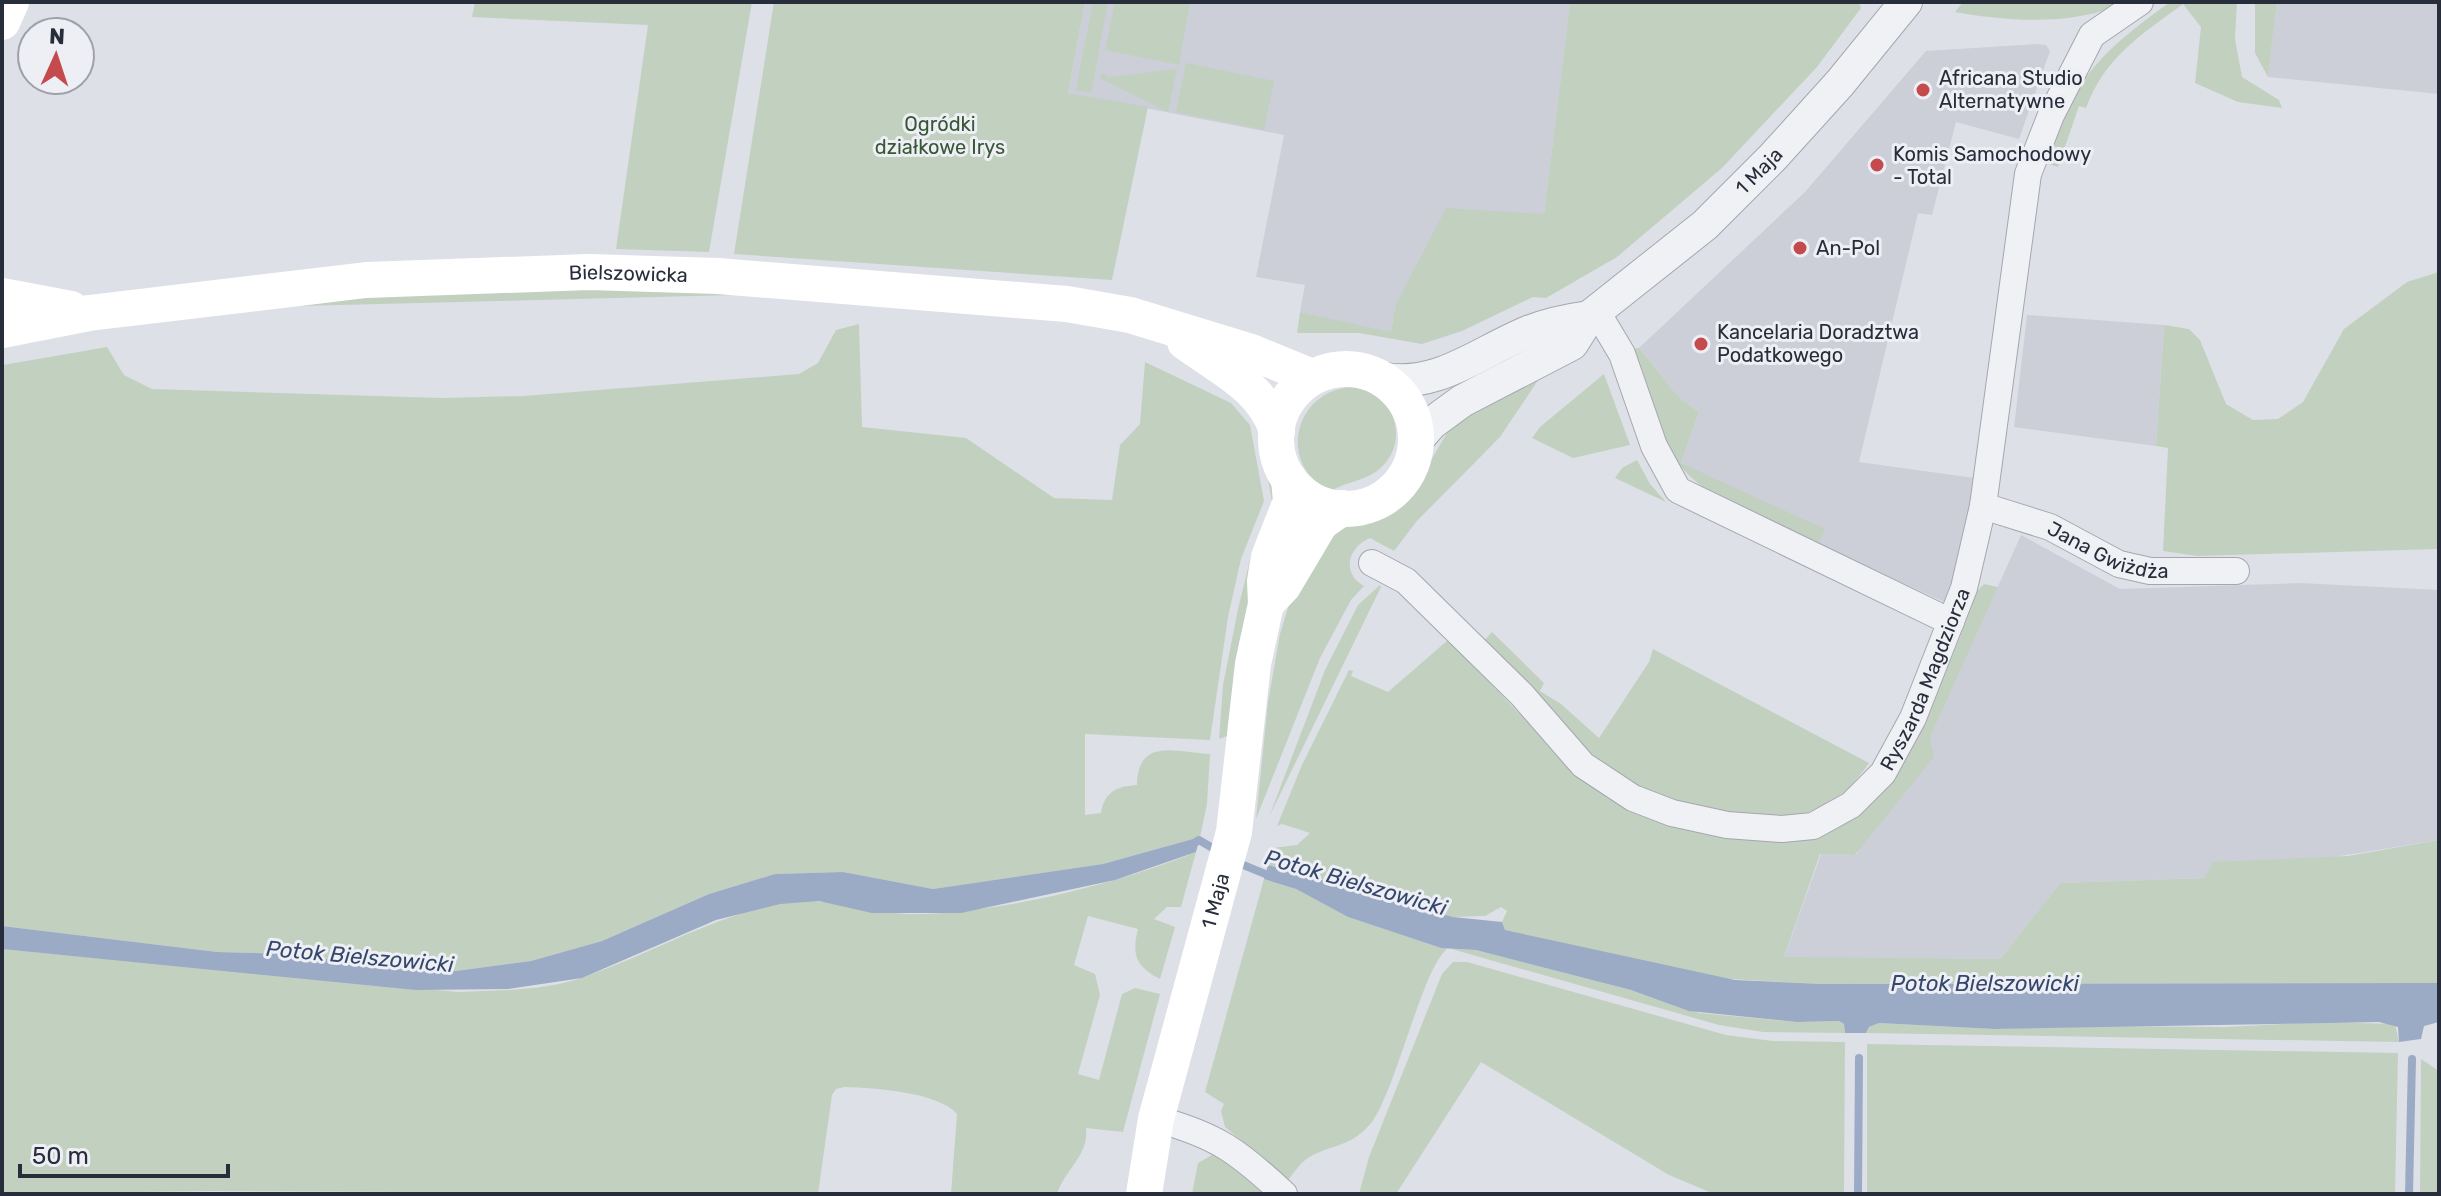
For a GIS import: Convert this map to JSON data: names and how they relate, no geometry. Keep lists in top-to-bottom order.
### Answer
{
  "streets": {
    "main road": ["1 Maja", "Bielszowicka"],
    "street": ["Jana Gwiżdża", "Ryszarda Magdziorza"]
  },
  "crossings": [
    ["1 Maja", "Bielszowicka"],
    ["Jana Gwiżdża", "Ryszarda Magdziorza"]
  ],
  "water": ["Potok Bielszowicki"],
  "parks": ["Ogródki działkowe Irys"],
  "places": [
    "Africana Studio Alternatywne",
    "Komis Samochodowy - Total",
    "An-Pol",
    "Kancelaria Doradztwa Podatkowego"
  ],
  "scale_bar": "50 m",
  "north": "top"
}
